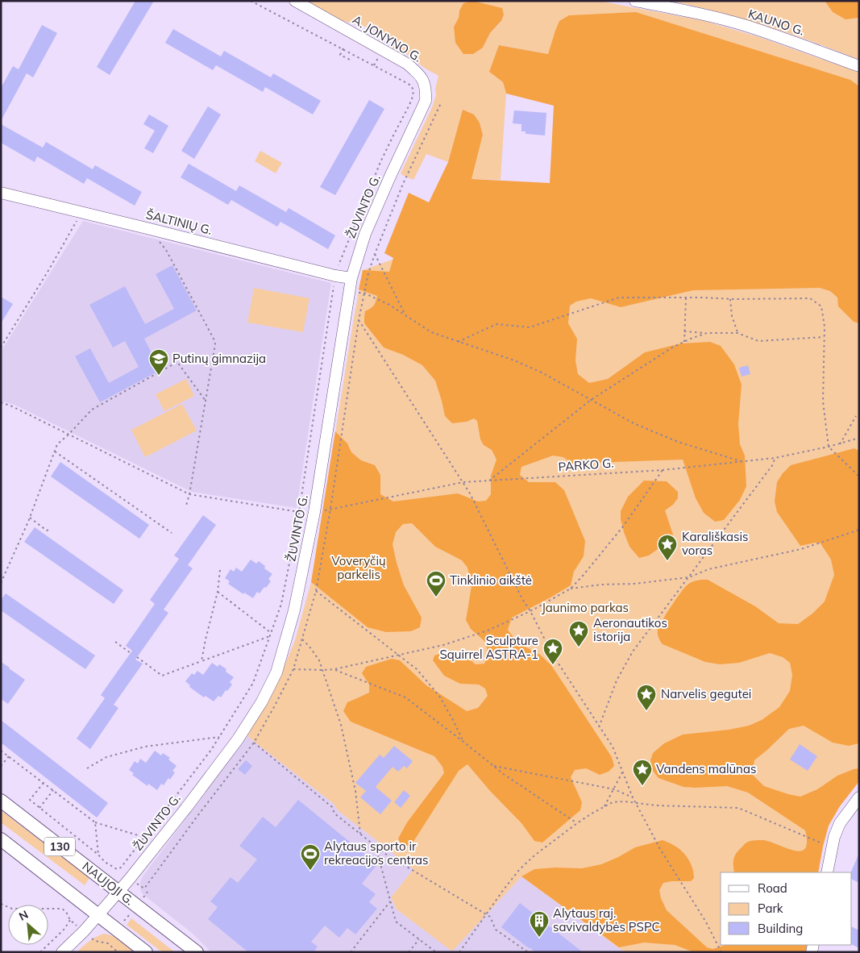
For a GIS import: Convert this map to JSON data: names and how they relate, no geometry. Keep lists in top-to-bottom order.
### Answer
{
  "streets": {
    "main road": ["130", "NAUJOJI G."],
    "street": [
      "KAUNO G.",
      "A. JONYNO G.",
      "ŽUVINTO G.",
      "ŠALTINIŲ G."
    ],
    "path": ["PARKO G."]
  },
  "crossings": [
    ["A. JONYNO G.", "ŽUVINTO G."],
    ["ŽUVINTO G.", "ŠALTINIŲ G."],
    ["ŽUVINTO G.", "PARKO G."],
    ["ŽUVINTO G.", "130"],
    ["ŽUVINTO G.", "NAUJOJI G."]
  ],
  "parks": ["Voveryčių parkelis", "Jaunimo parkas"],
  "places": {
    "school or university": ["Putinų gimnazija"],
    "place": [
      "Karališkasis voras",
      "Aeronautikos istorija",
      "Sculpture Squirrel ASTRA-1",
      "Narvelis gegutei",
      "Vandens malūnas"
    ],
    "sports": ["Tinklinio aikštė", "Alytaus sporto ir rekreacijos centras"],
    "building": ["Alytaus raj. savivaldybės PSPC"]
  },
  "legend": ["Road", "Park", "Building"],
  "north": "top left"
}
